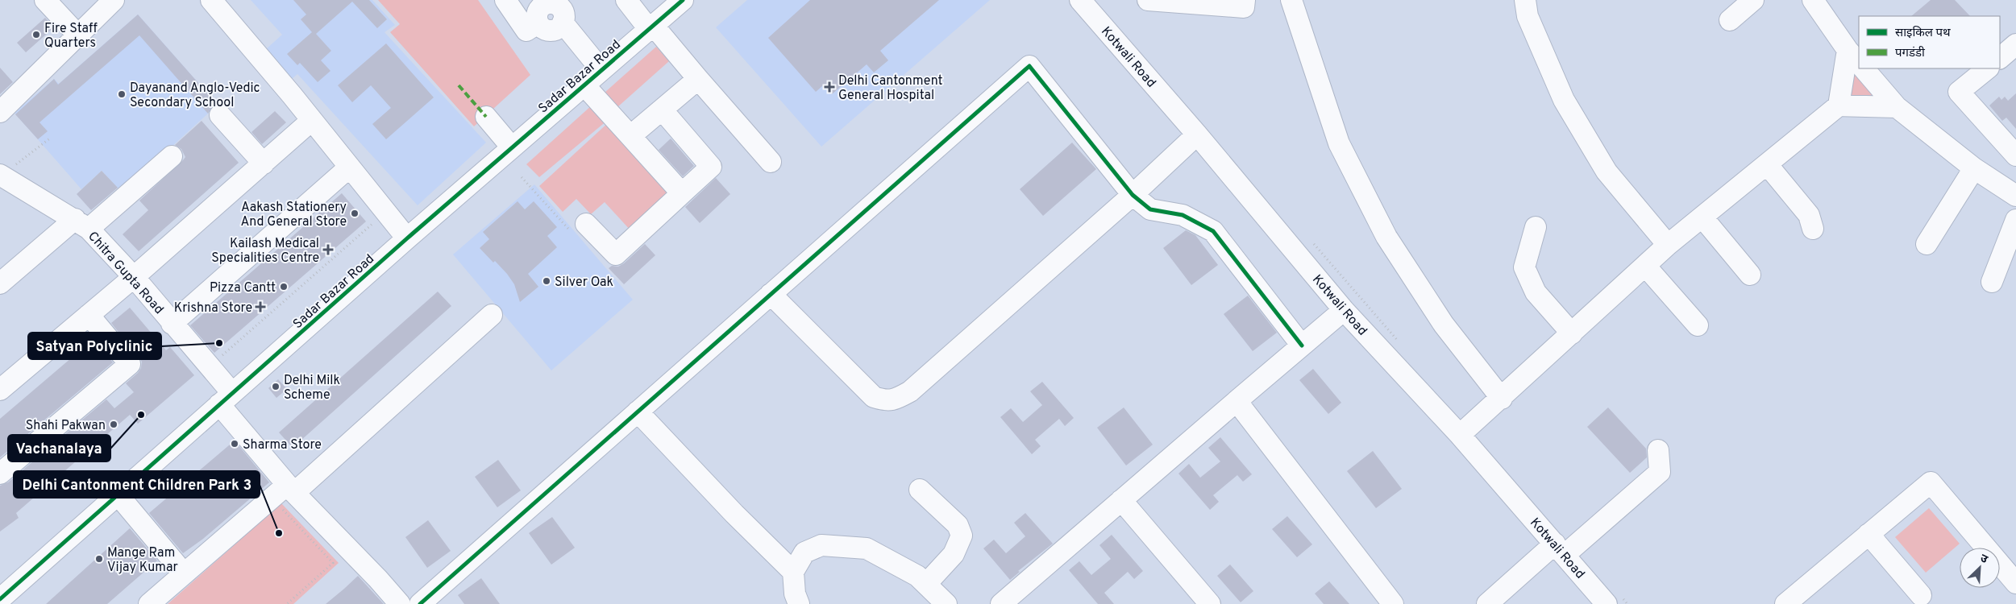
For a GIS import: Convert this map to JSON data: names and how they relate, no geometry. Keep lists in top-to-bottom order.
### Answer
{
  "streets": {
    "street": ["Kotwali Road", "Sadar Bazar Road", "Chitra Gupta Road"]
  },
  "crossings": [
    ["Sadar Bazar Road", "Chitra Gupta Road"]
  ],
  "places": {
    "other": [
      "Fire Staff Quarters",
      "Dayanand Anglo-Vedic Secondary School",
      "Aakash Stationery And General Store",
      "Silver Oak",
      "Pizza Cantt",
      "Satyan Polyclinic",
      "Delhi Milk Scheme",
      "Vachanalaya",
      "Shahi Pakwan",
      "Sharma Store",
      "Delhi Cantonment Children Park 3",
      "Mange Ram Vijay Kumar"
    ],
    "health": ["Delhi Cantonment General Hospital", "Kailash Medical Specialities Centre", "Krishna Store"]
  },
  "legend": ["साइकिल पथ", "पगडंडी"],
  "north": "top right"
}
